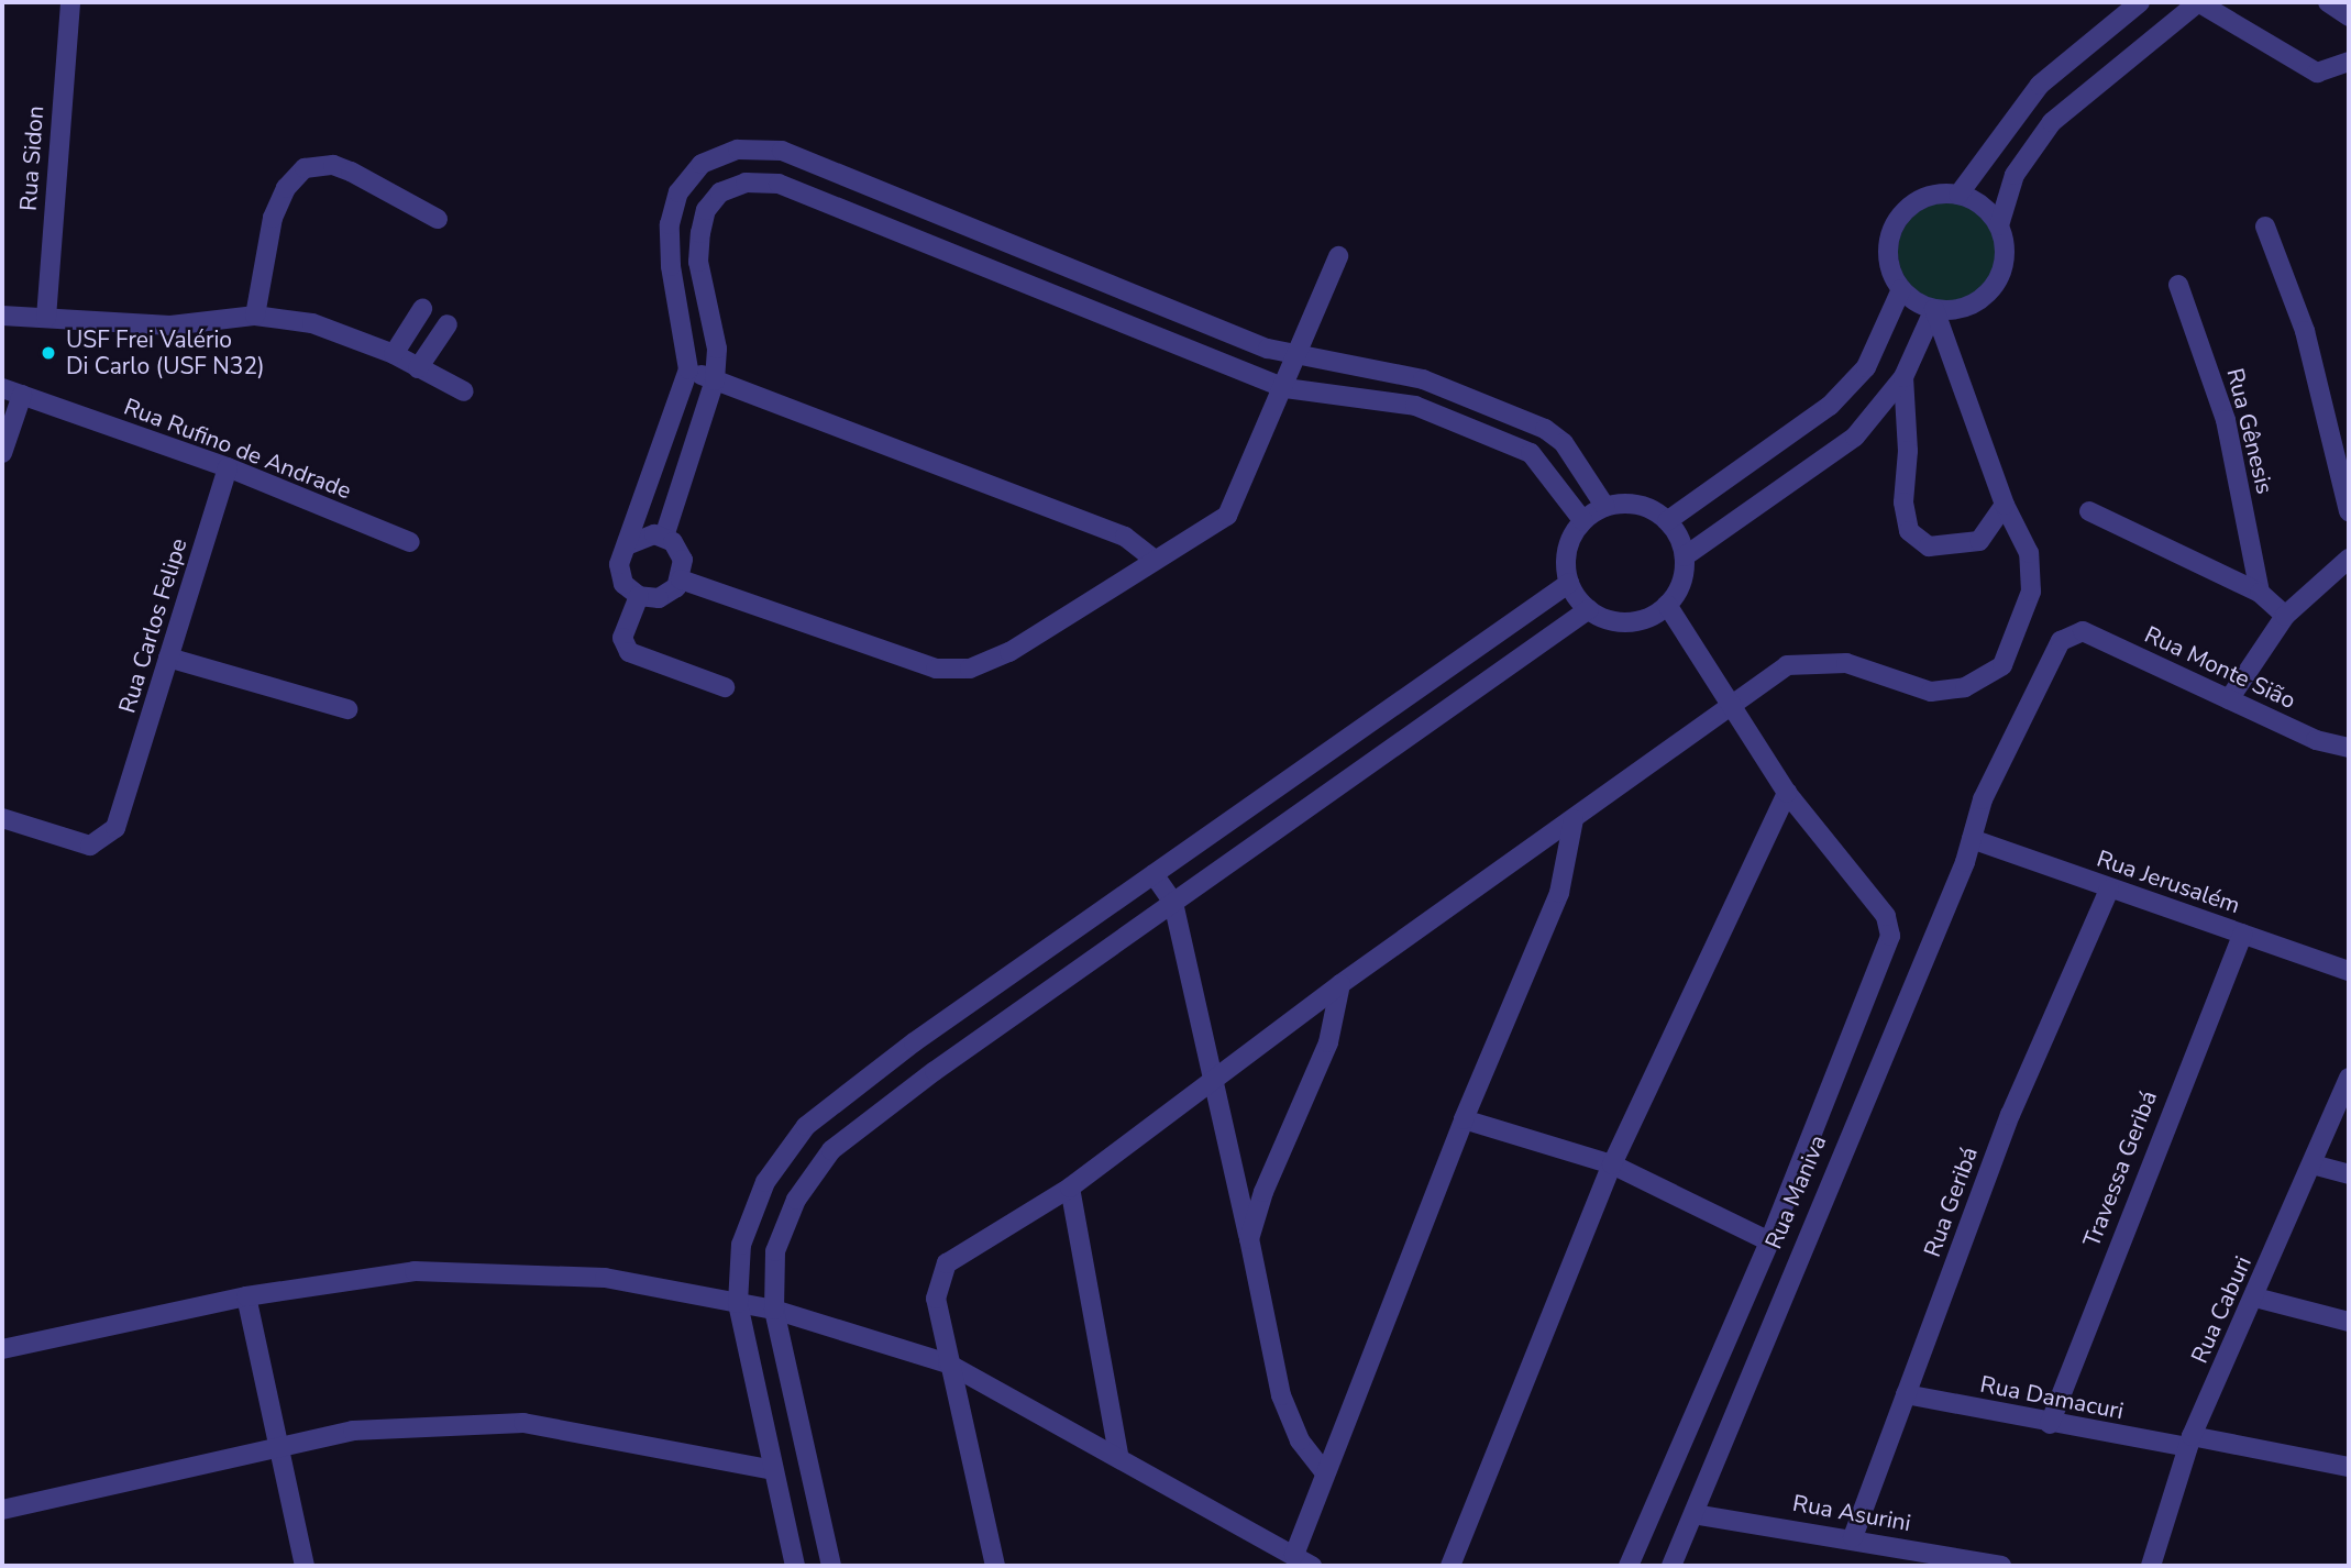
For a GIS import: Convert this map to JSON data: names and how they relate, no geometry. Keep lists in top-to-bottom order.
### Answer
{
  "streets": {
    "street": [
      "Rua Sidon",
      "Rua Gênesis",
      "Rua Rufino de Andrade",
      "Rua Carlos Felipe",
      "Rua Monte Sião",
      "Rua Jerusalém",
      "Travessa Geribá",
      "Rua Maniva",
      "Rua Geribá",
      "Rua Caburi",
      "Rua Damacuri",
      "Rua Asurini"
    ]
  },
  "crossings": [
    ["Rua Rufino de Andrade", "Rua Carlos Felipe"],
    ["Rua Monte Sião", "Rua Maniva"],
    ["Rua Jerusalém", "Travessa Geribá"],
    ["Rua Jerusalém", "Rua Maniva"],
    ["Rua Jerusalém", "Rua Geribá"],
    ["Travessa Geribá", "Rua Damacuri"],
    ["Rua Maniva", "Rua Asurini"],
    ["Rua Geribá", "Rua Damacuri"],
    ["Rua Geribá", "Rua Asurini"],
    ["Rua Caburi", "Rua Damacuri"]
  ],
  "places": ["USF Frei Valério Di Carlo (USF N32)"]
}
